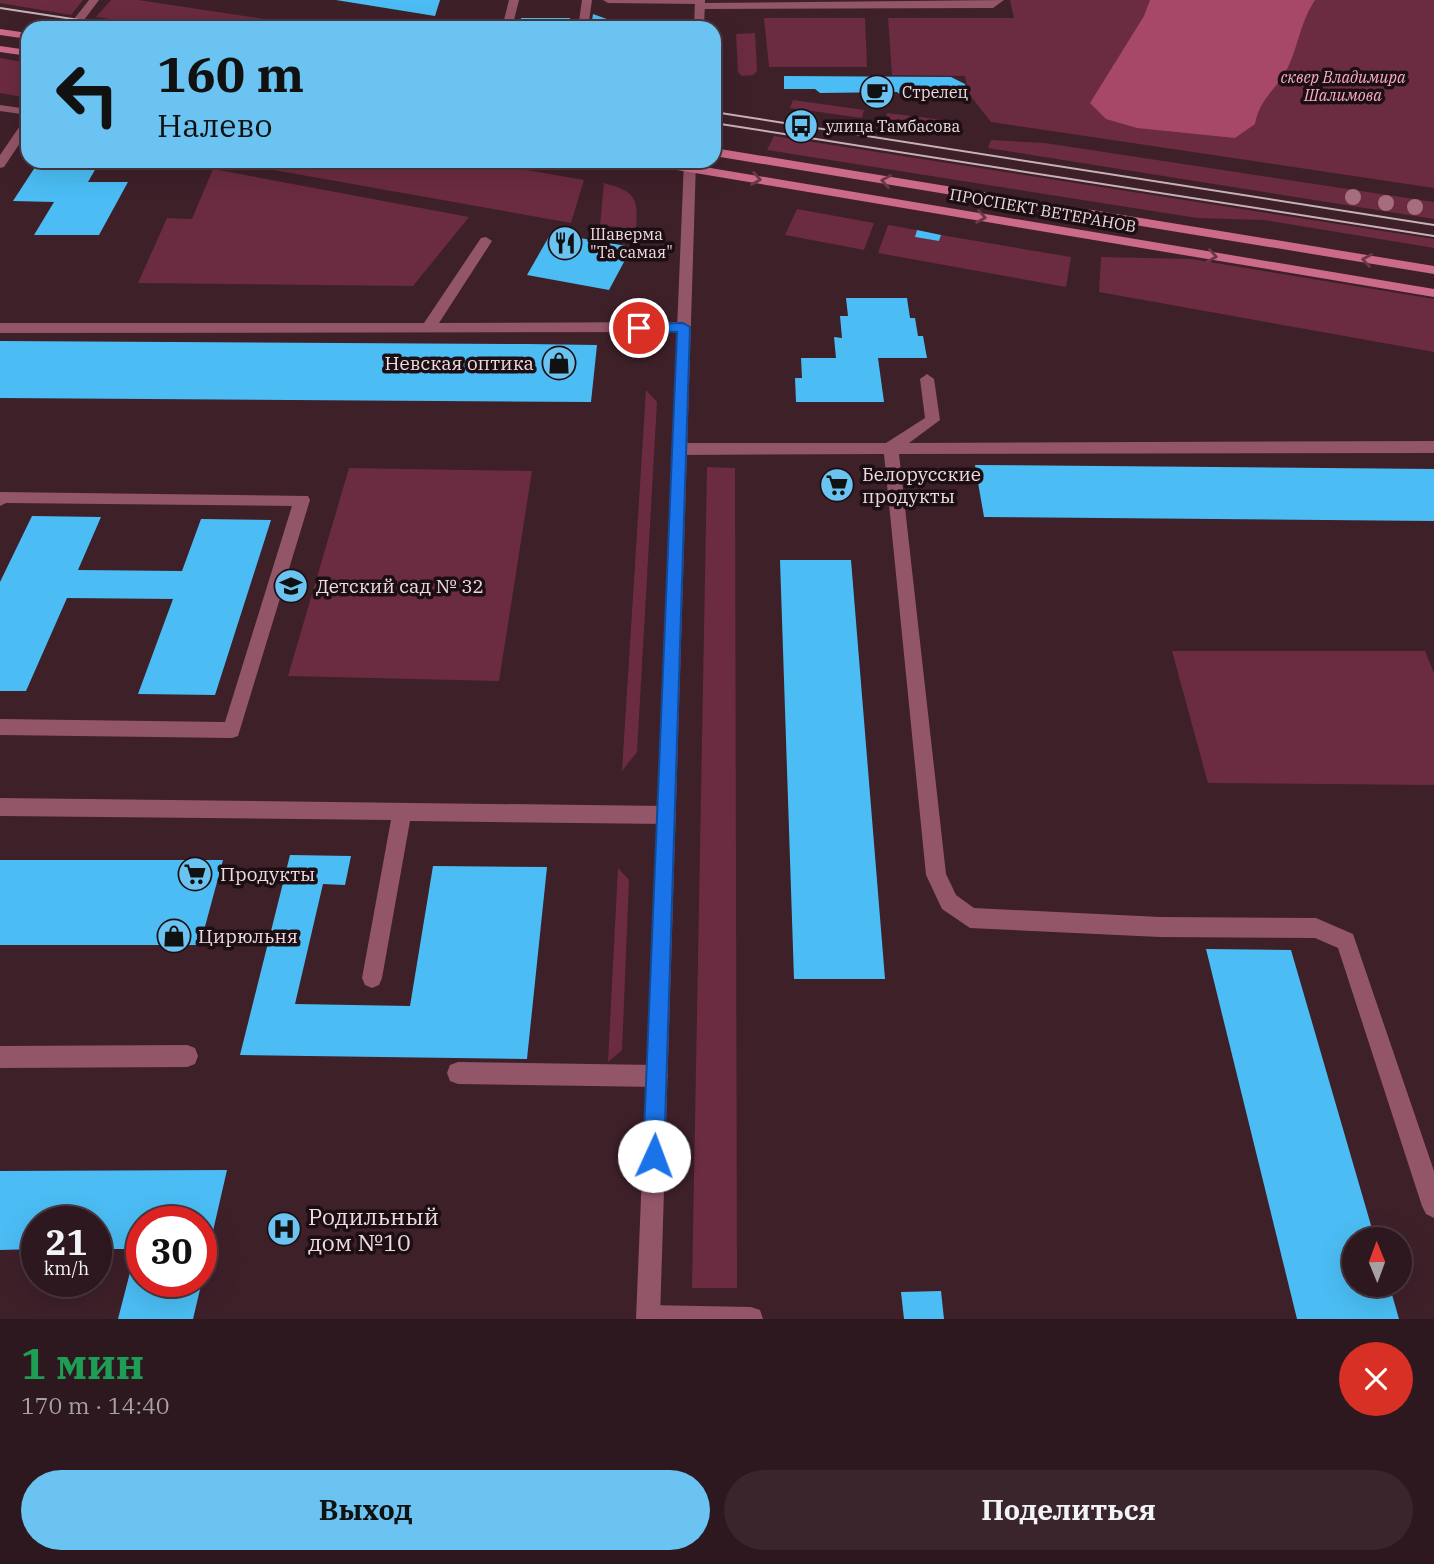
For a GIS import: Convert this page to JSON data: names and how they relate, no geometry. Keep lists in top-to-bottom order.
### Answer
{
  "streets": {
    "main road": ["ПРОСПЕКТ ВЕТЕРАНОВ"]
  },
  "parks": ["сквер Владимира Шалимова"],
  "places": {
    "cafe": ["Стрелец"],
    "bus stop": ["улица Тамбасова"],
    "restaurant": ["Шаверма \"Та самая\""],
    "shop": ["Невская оптика", "Цирюльня"],
    "supermarket": ["Белорусские продукты", "Продукты"],
    "school or university": ["Детский сад № 32"],
    "hospital": ["Родильный дом №10"]
  },
  "north": "top",
  "page": {
    "turn": ["160 m", "Налево"],
    "speed": "21 km/h",
    "limit": "30",
    "heading": ["1 мин", "170 m · 14:40"],
    "buttons": ["Выход", "Поделиться"]
  }
}
